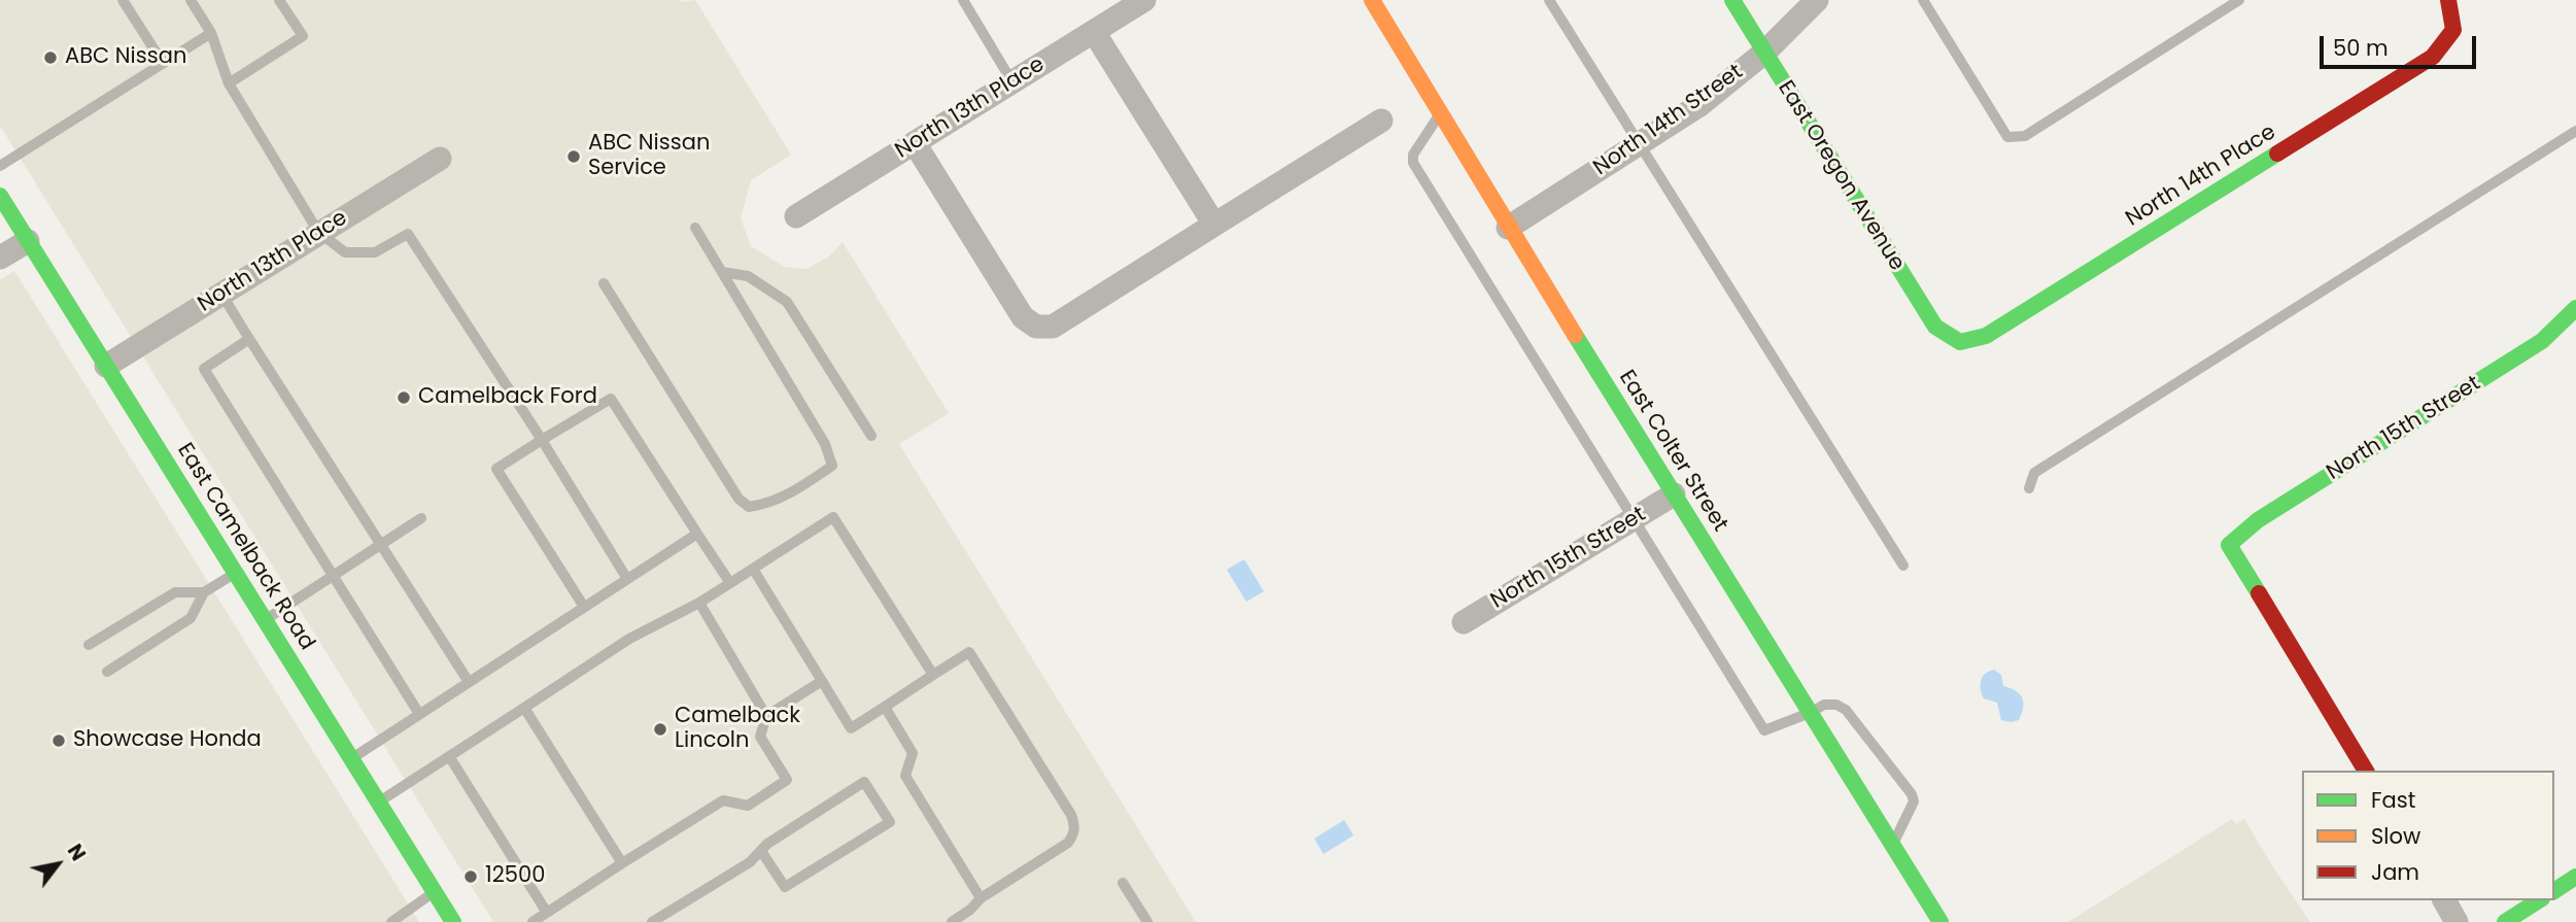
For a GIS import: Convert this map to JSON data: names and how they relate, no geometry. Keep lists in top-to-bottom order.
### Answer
{
  "streets": {
    "street": [
      "North 13th Place",
      "North 14th Street",
      "East Oregon Avenue",
      "North 14th Place",
      "North 15th Street",
      "East Colter Street",
      "East Camelback Road"
    ]
  },
  "crossings": [
    ["North 13th Place", "East Camelback Road"],
    ["North 14th Street", "East Oregon Avenue"],
    ["North 14th Street", "East Colter Street"],
    ["East Oregon Avenue", "North 14th Place"],
    ["North 15th Street", "East Colter Street"]
  ],
  "places": [
    "ABC Nissan",
    "ABC Nissan Service",
    "Camelback Ford",
    "Camelback Lincoln",
    "Showcase Honda",
    "12500"
  ],
  "legend": ["Fast", "Slow", "Jam"],
  "scale_bar": "50 m",
  "north": "top right"
}
